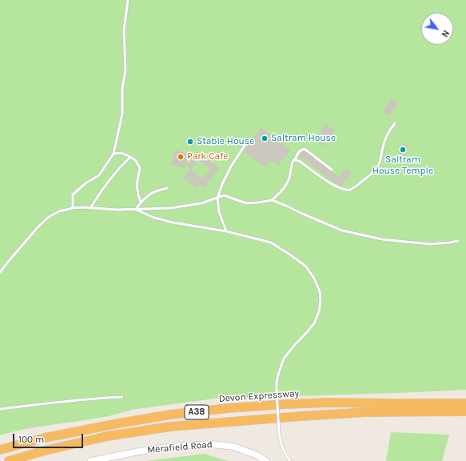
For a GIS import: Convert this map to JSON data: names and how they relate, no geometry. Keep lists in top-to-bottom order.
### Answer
{
  "streets": {
    "highway": ["Devon Expressway", "A38"],
    "street": ["Merafield Road"]
  },
  "places": [
    "Saltram House",
    "Stable House",
    "Saltram House Temple",
    "Park Cafe"
  ],
  "scale_bar": "100 m",
  "north": "bottom right"
}
